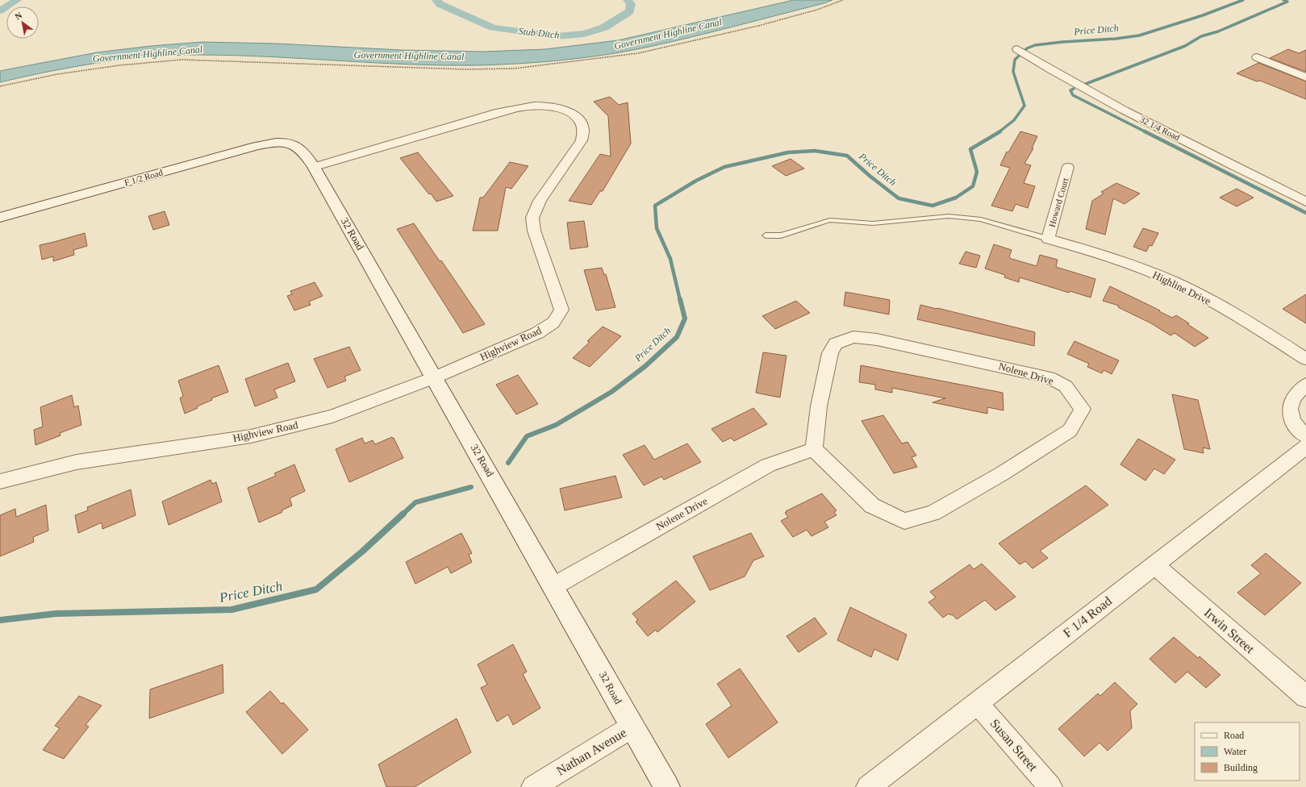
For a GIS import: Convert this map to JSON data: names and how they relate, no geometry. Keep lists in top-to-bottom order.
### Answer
{
  "streets": {
    "street": [
      "32 1/4 Road",
      "F 1/2 Road",
      "Howard Court",
      "32 Road",
      "Highline Drive",
      "Highview Road",
      "Nolene Drive",
      "F 1/4 Road",
      "Irwin Street",
      "Susan Street",
      "Nathan Avenue"
    ]
  },
  "crossings": [
    ["F 1/2 Road", "32 Road"],
    ["Howard Court", "Highline Drive"],
    ["32 Road", "Highview Road"],
    ["32 Road", "Nolene Drive"],
    ["32 Road", "Nathan Avenue"],
    ["F 1/4 Road", "Irwin Street"],
    ["F 1/4 Road", "Susan Street"]
  ],
  "water": ["Price Ditch", "Stub Ditch", "Government Highline Canal"],
  "legend": ["Road", "Water", "Building"],
  "north": "top left"
}
